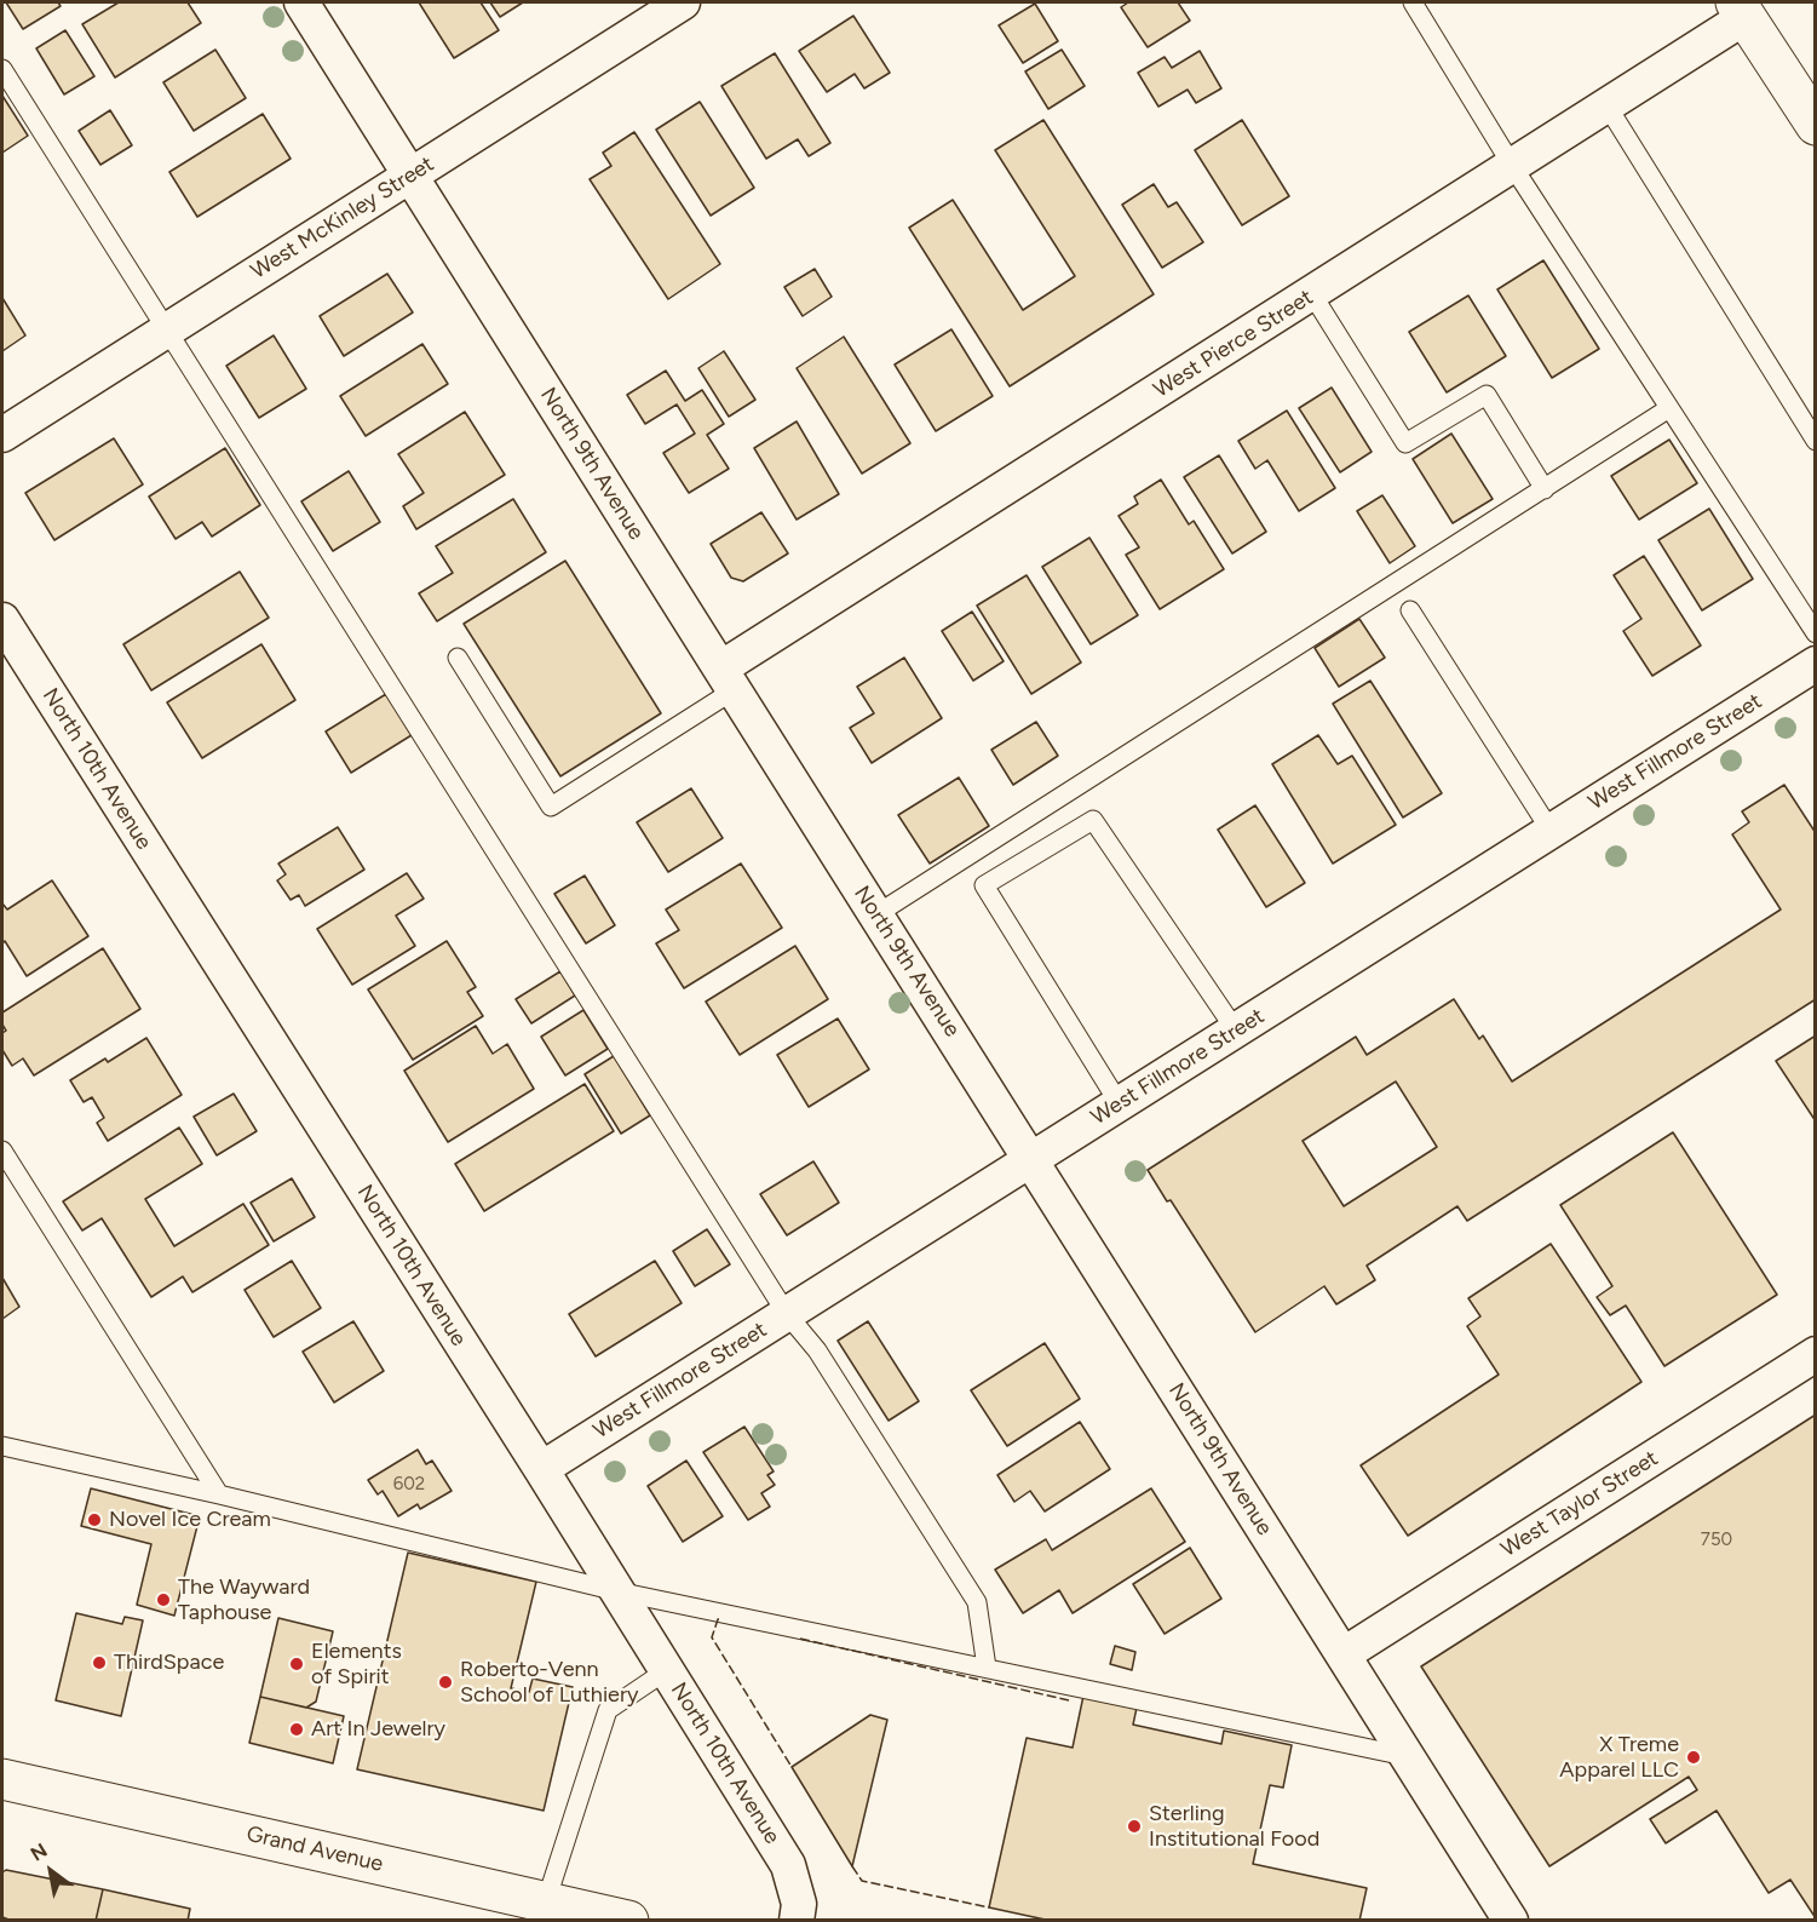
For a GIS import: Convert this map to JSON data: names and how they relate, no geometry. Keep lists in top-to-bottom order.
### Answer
{
  "streets": {
    "main road": ["Grand Avenue"],
    "street": [
      "West McKinley Street",
      "West Pierce Street",
      "North 9th Avenue",
      "West Fillmore Street",
      "North 10th Avenue",
      "West Taylor Street"
    ]
  },
  "crossings": [
    ["West McKinley Street", "North 9th Avenue"],
    ["West Pierce Street", "North 9th Avenue"],
    ["North 9th Avenue", "West Fillmore Street"],
    ["North 9th Avenue", "West Taylor Street"],
    ["West Fillmore Street", "North 10th Avenue"]
  ],
  "places": [
    "Novel Ice Cream",
    "The Wayward Taphouse",
    "ThirdSpace",
    "Elements of Spirit",
    "Roberto-Venn School of Luthiery",
    "Art In Jewelry",
    "X Treme Apparel LLC",
    "Sterling Institutional Food"
  ],
  "house_numbers": ["602", "750"],
  "north": "top left"
}
